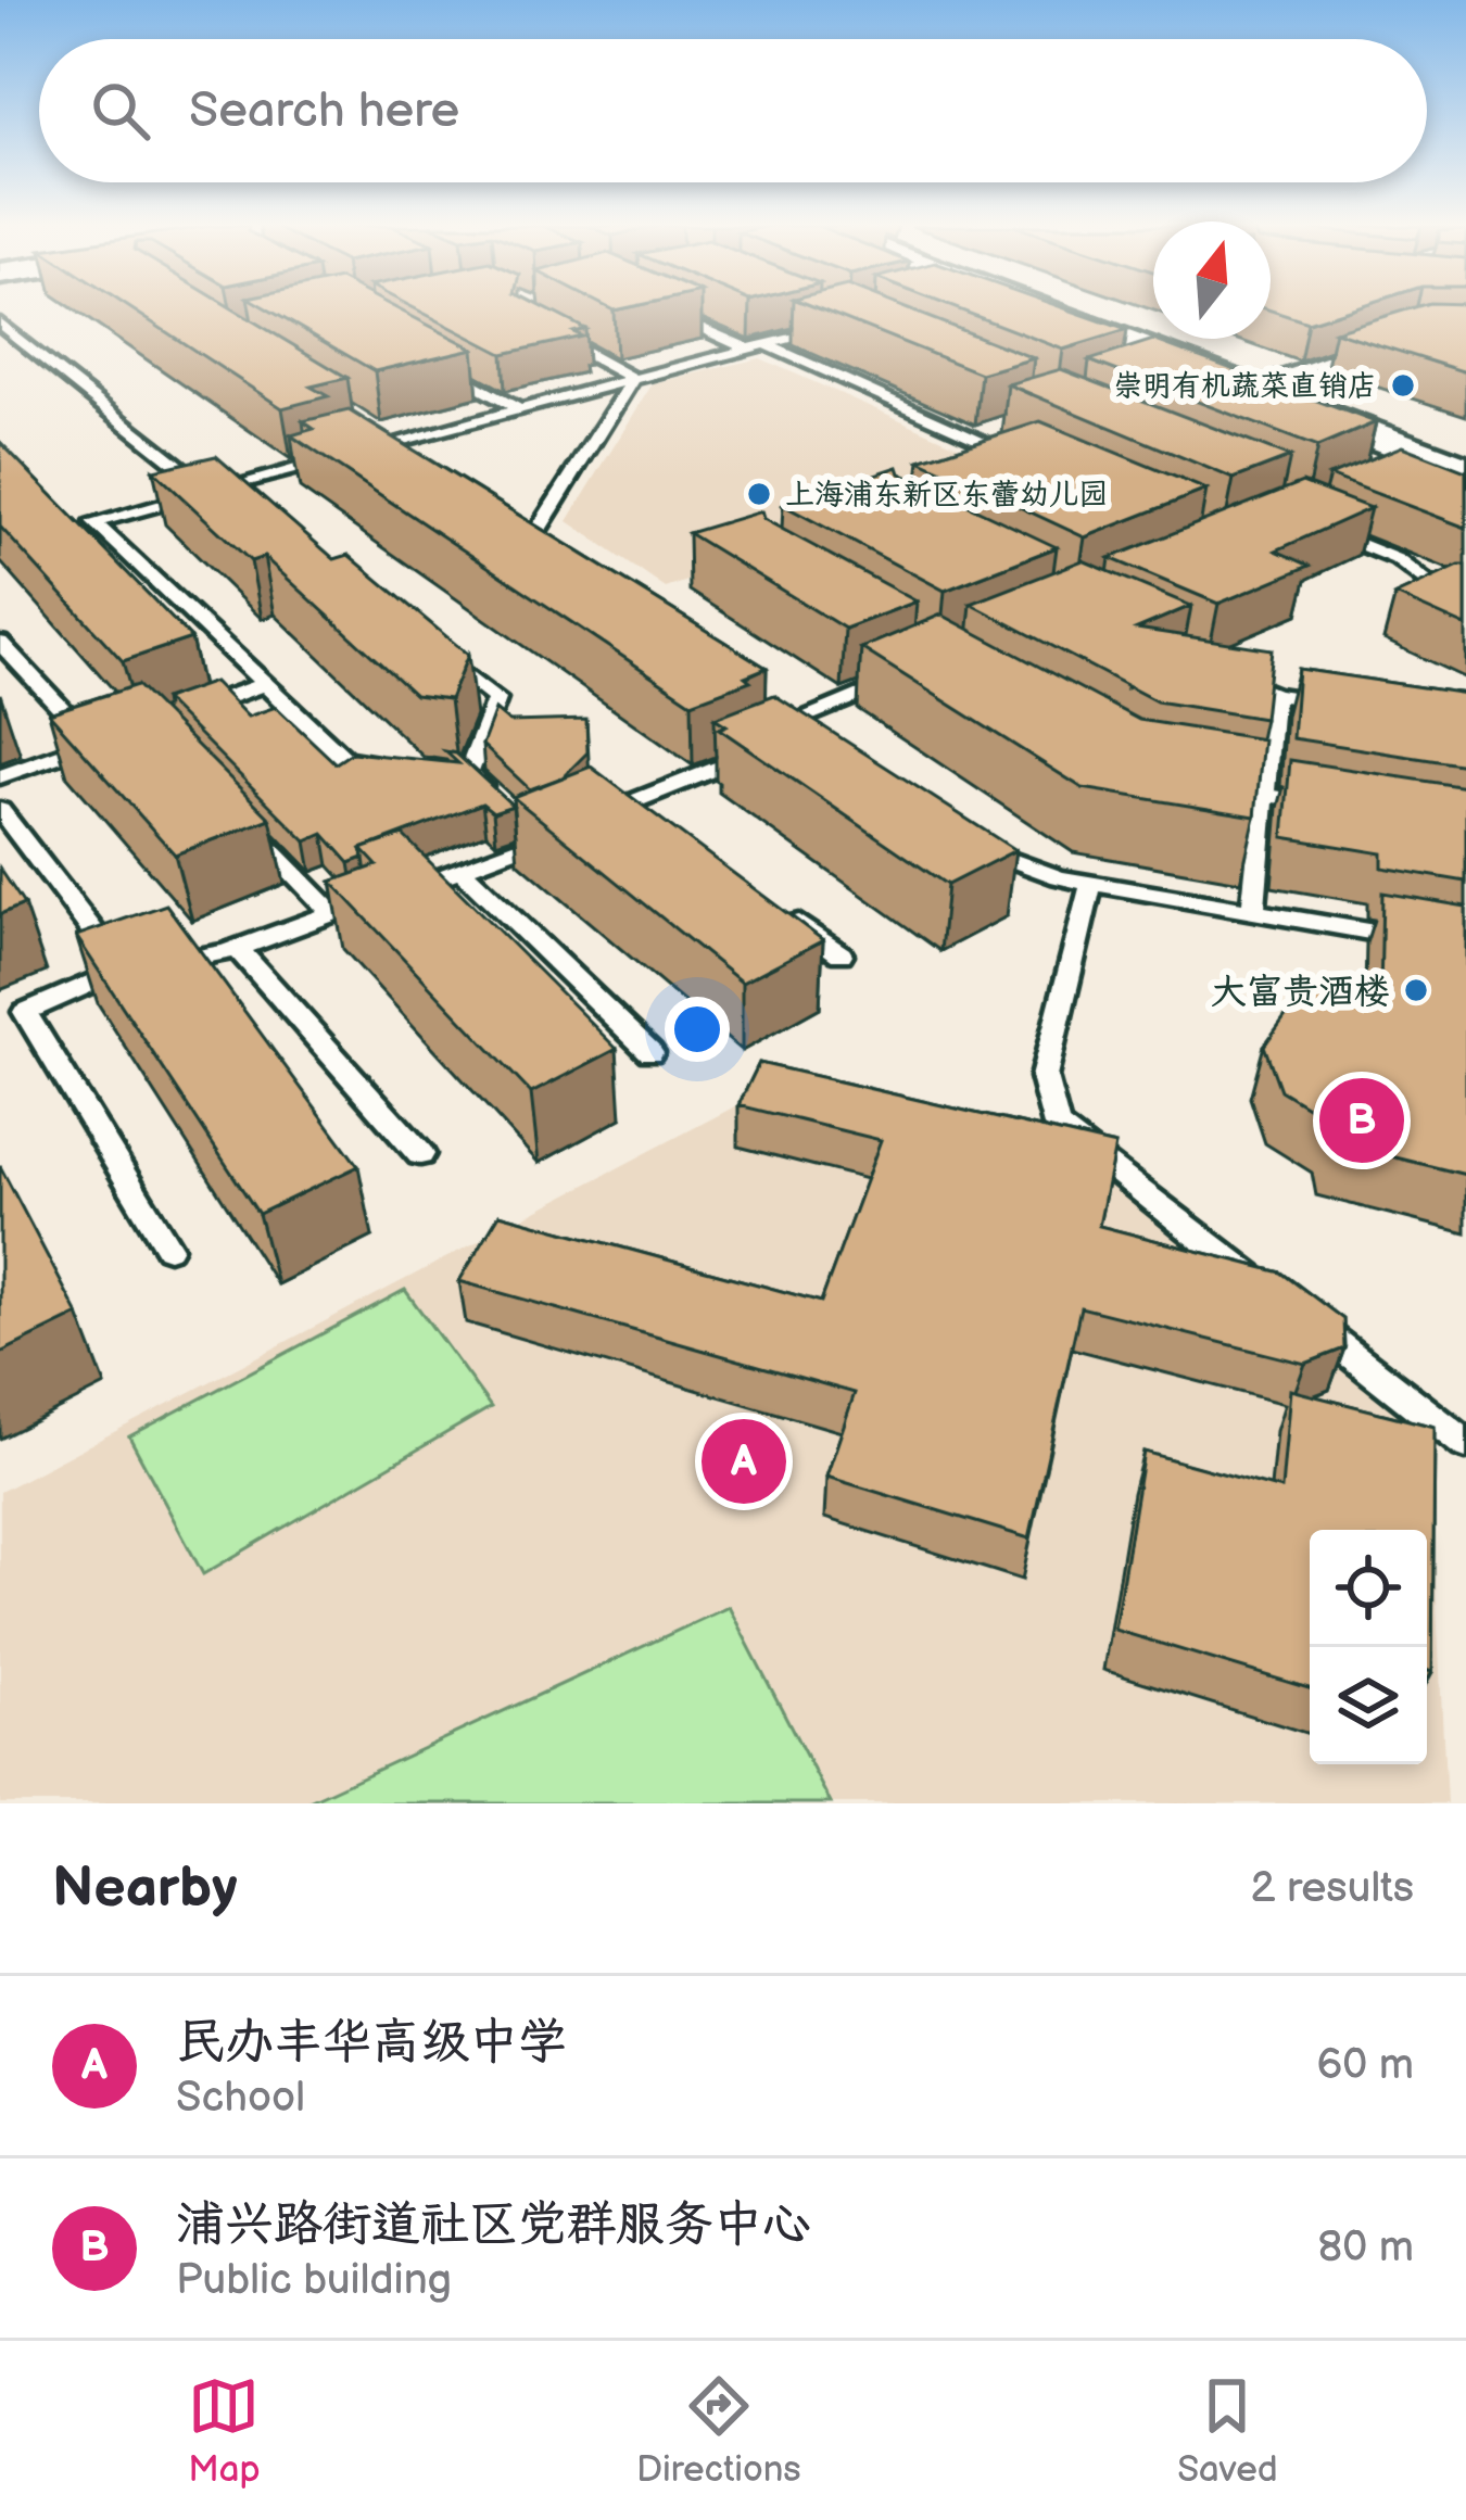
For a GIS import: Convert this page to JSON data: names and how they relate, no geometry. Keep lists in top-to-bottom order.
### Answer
{
  "places": ["崇明有机蔬菜直销店", "上海浦东新区东蕾幼儿园", "大富贵酒楼"],
  "north": "top",
  "page": {
    "search": "Search here",
    "pins": ["B", "A"],
    "heading": ["Nearby", "2 results"],
    "list": [
      {
        "mark": "A",
        "name": "民办丰华高级中学",
        "note": "School",
        "value": "60 m"
      },
      {
        "mark": "B",
        "name": "浦兴路街道社区党群服务中心",
        "note": "Public building",
        "value": "80 m"
      }
    ],
    "nav": ["Map", "Directions", "Saved"]
  }
}
